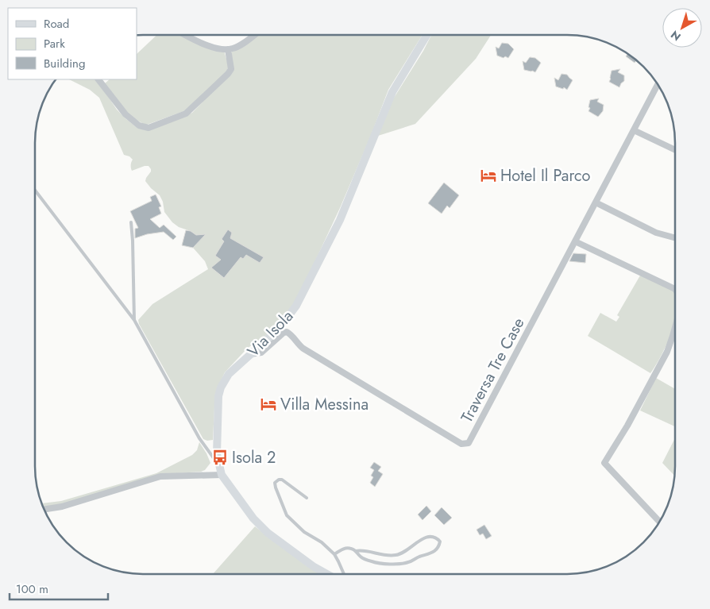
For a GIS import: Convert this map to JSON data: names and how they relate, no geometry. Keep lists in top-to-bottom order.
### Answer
{
  "streets": {
    "street": ["Via Isola", "Traversa Tre Case"]
  },
  "crossings": [
    ["Via Isola", "Traversa Tre Case"]
  ],
  "places": {
    "hotel": ["Hotel Il Parco", "Villa Messina"],
    "bus stop": ["Isola 2"]
  },
  "legend": ["Road", "Park", "Building"],
  "scale_bar": "100 m",
  "north": "bottom left"
}
